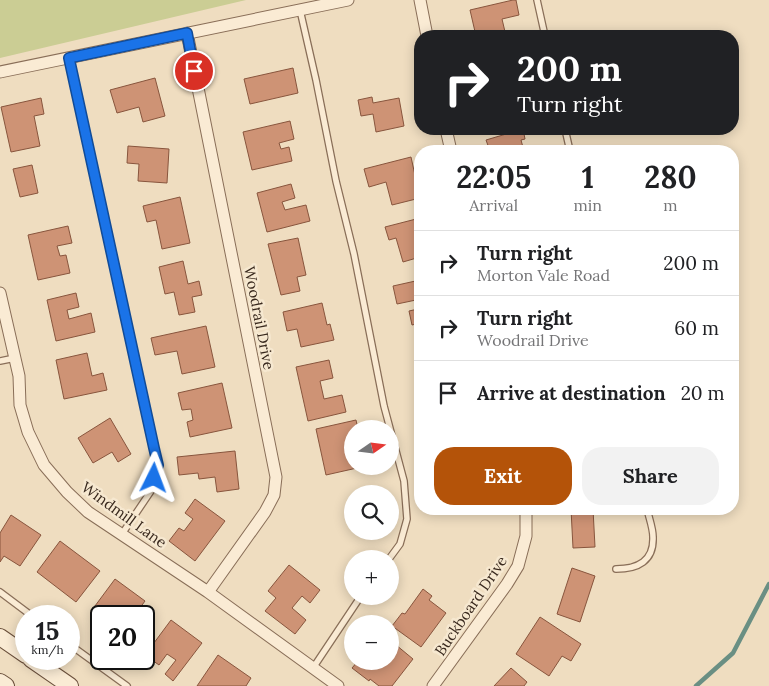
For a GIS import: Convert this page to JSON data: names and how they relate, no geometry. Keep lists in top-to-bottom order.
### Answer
{
  "streets": {
    "street": ["Woodrail Drive", "Windmill Lane", "Buckboard Drive"]
  },
  "crossings": [
    ["Woodrail Drive", "Windmill Lane"]
  ],
  "north": "right",
  "page": {
    "turn": ["200 m", "Turn right"],
    "eta": [
      "22:05",
      "Arrival",
      "1",
      "min",
      "280",
      "m"
    ],
    "list": [
      {
        "name": "Turn right",
        "note": "Morton Vale Road",
        "value": "200 m"
      },
      {
        "name": "Turn right",
        "note": "Woodrail Drive",
        "value": "60 m"
      },
      {
        "name": "Arrive at destination",
        "value": "20 m"
      }
    ],
    "map_buttons": ["+", "−"],
    "buttons": ["Exit", "Share"],
    "speed": "15 km/h",
    "limit": "20"
  }
}
